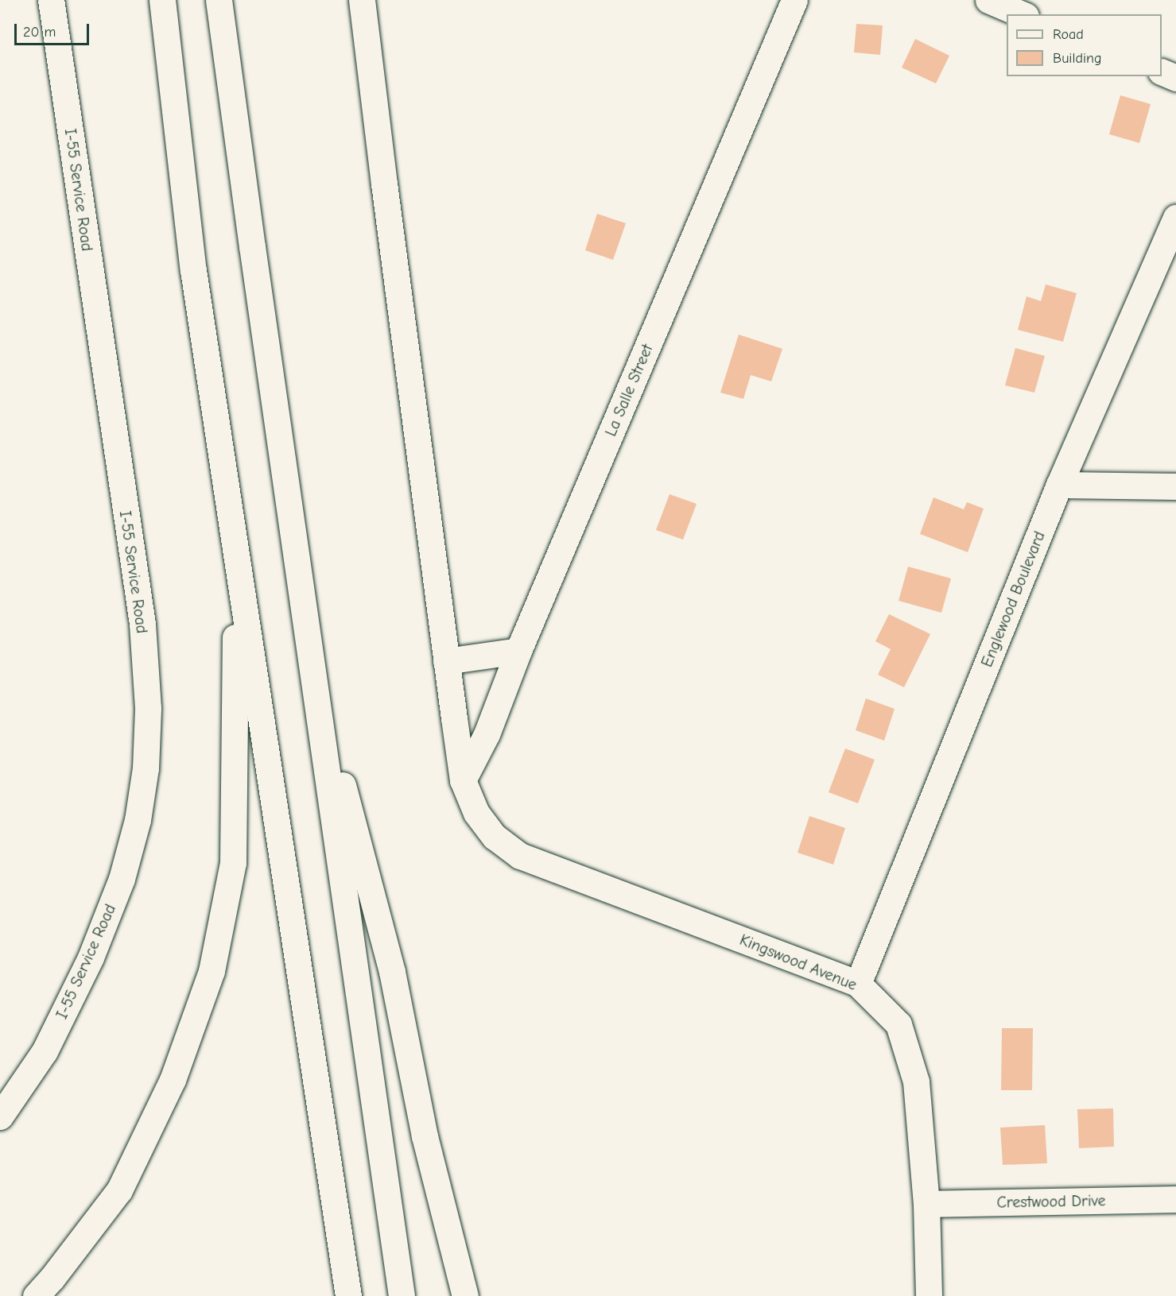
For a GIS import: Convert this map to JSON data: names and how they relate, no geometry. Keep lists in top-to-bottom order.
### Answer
{
  "streets": {
    "main road": [
      "I-55 Service Road",
      "La Salle Street",
      "Englewood Boulevard",
      "Kingswood Avenue",
      "Crestwood Drive"
    ]
  },
  "crossings": [
    ["La Salle Street", "Kingswood Avenue"],
    ["Englewood Boulevard", "Kingswood Avenue"],
    ["Kingswood Avenue", "Crestwood Drive"]
  ],
  "legend": ["Road", "Building"],
  "scale_bar": "20 m"
}
